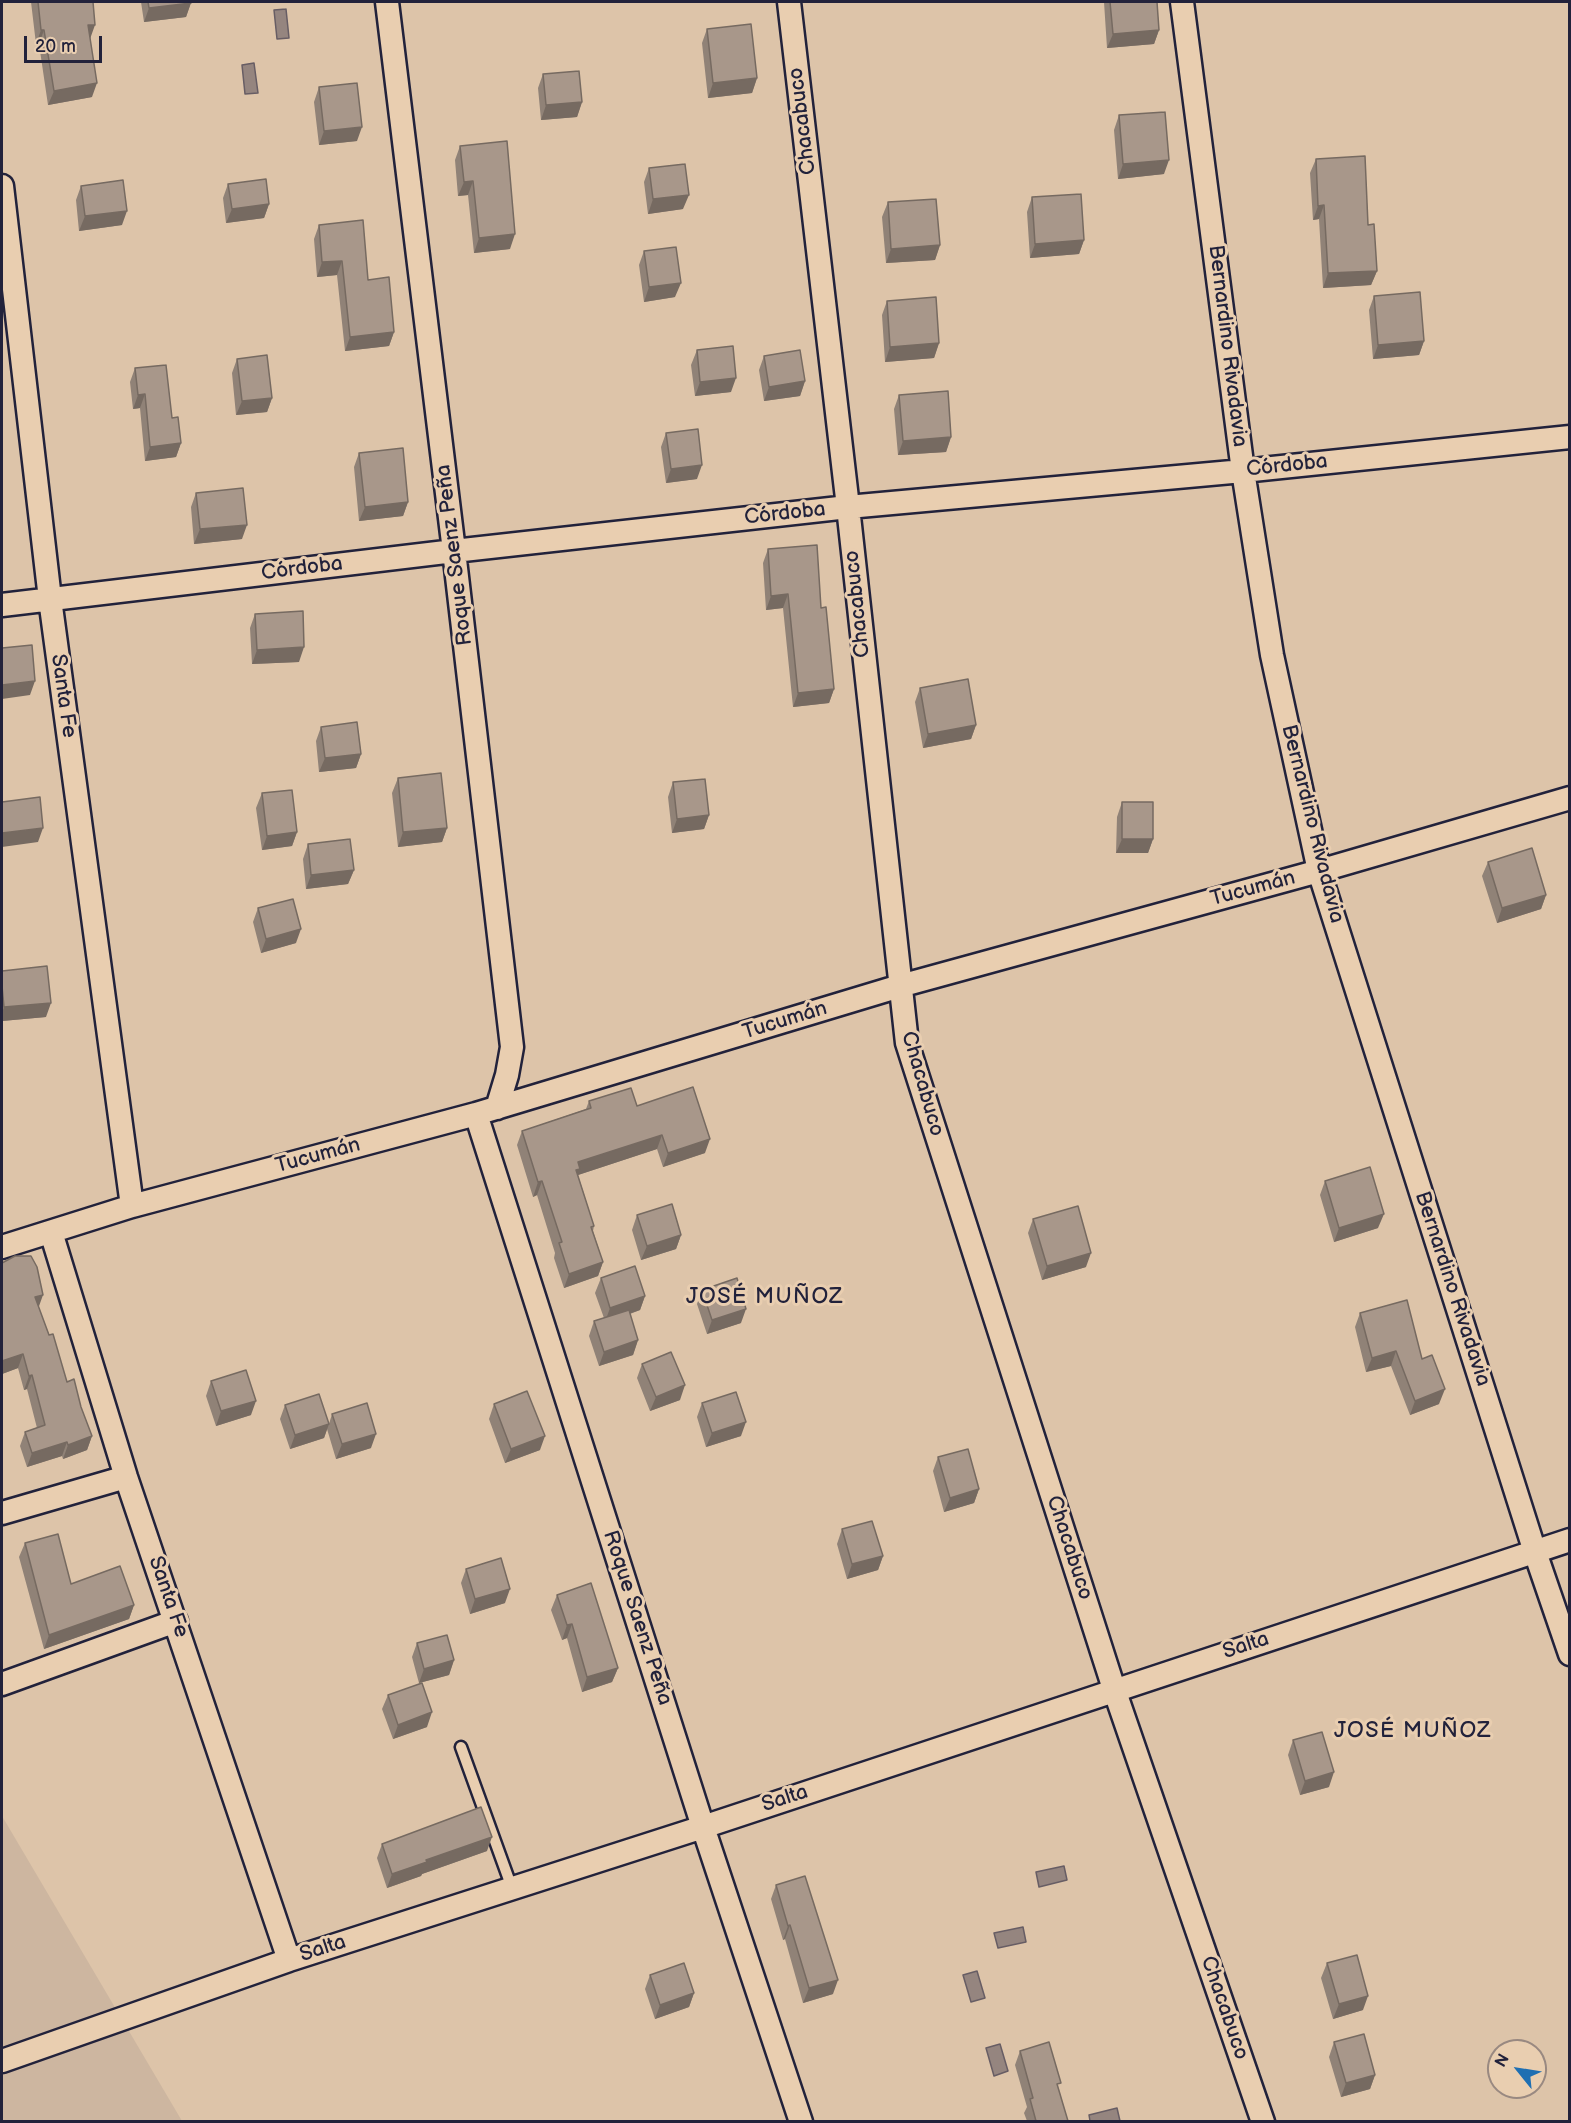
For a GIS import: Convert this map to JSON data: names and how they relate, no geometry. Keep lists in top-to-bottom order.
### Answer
{
  "streets": {
    "street": [
      "Chacabuco",
      "Bernardino Rivadavia",
      "Córdoba",
      "Roque Saenz Peña",
      "Santa Fe",
      "Tucumán",
      "Salta"
    ]
  },
  "crossings": [
    ["Chacabuco", "Córdoba"],
    ["Chacabuco", "Tucumán"],
    ["Chacabuco", "Salta"],
    ["Bernardino Rivadavia", "Córdoba"],
    ["Bernardino Rivadavia", "Tucumán"],
    ["Bernardino Rivadavia", "Salta"],
    ["Córdoba", "Roque Saenz Peña"],
    ["Córdoba", "Santa Fe"],
    ["Roque Saenz Peña", "Tucumán"],
    ["Roque Saenz Peña", "Salta"],
    ["Santa Fe", "Tucumán"],
    ["Santa Fe", "Salta"]
  ],
  "districts": ["JOSÉ MUÑOZ", "JOSÉ MUÑOZ"],
  "scale_bar": "20 m",
  "north": "top left"
}
